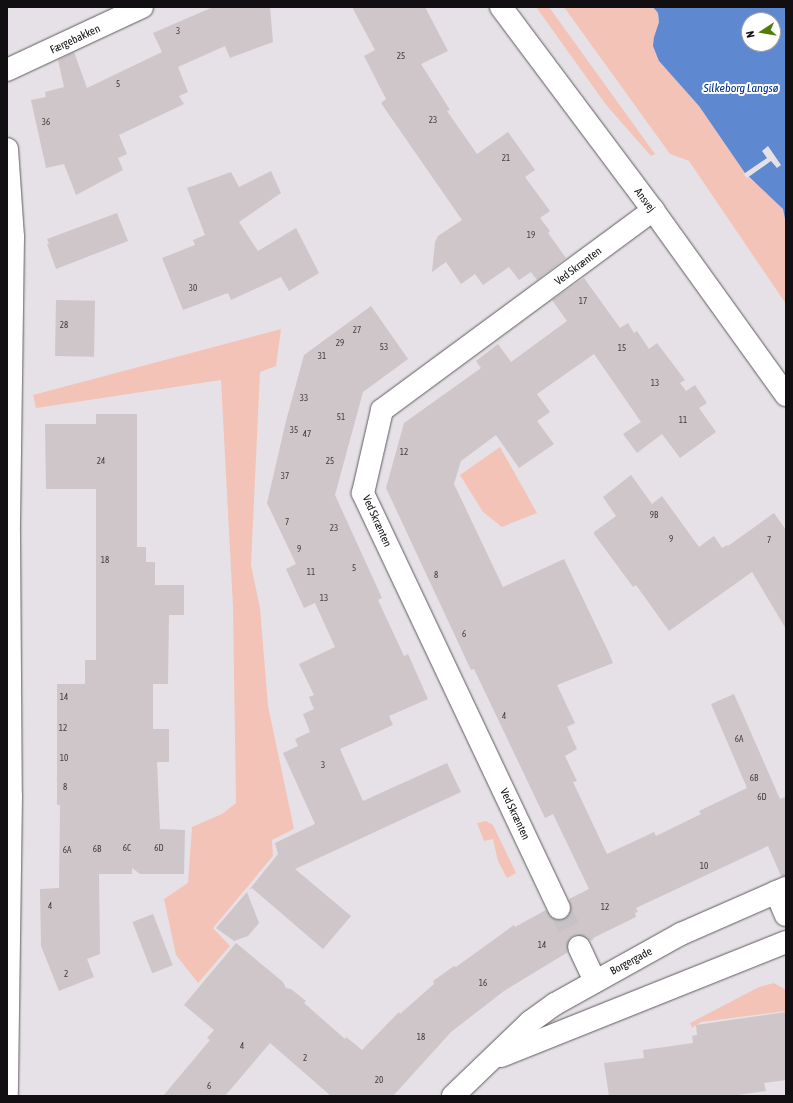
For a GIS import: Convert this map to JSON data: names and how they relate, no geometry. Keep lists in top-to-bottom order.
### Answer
{
  "streets": {
    "street": [
      "Færgebakken",
      "Ansvej",
      "Ved Skrænten",
      "Borgergade"
    ]
  },
  "crossings": [
    ["Ansvej", "Ved Skrænten"]
  ],
  "water": ["Silkeborg Langsø"],
  "house_numbers": [
    "3",
    "25",
    "5",
    "23",
    "36",
    "21",
    "19",
    "30",
    "17",
    "28",
    "27",
    "29",
    "53",
    "15",
    "31",
    "13",
    "33",
    "51",
    "11",
    "35",
    "47",
    "12",
    "24",
    "25",
    "37",
    "9B",
    "7",
    "23",
    "9",
    "7",
    "9",
    "18",
    "5",
    "11",
    "8",
    "13",
    "6",
    "14",
    "4",
    "12",
    "6A",
    "10",
    "3",
    "6B",
    "8",
    "6D",
    "6C",
    "6D",
    "6B",
    "6A",
    "10",
    "4",
    "12",
    "14",
    "2",
    "16",
    "18",
    "4",
    "2",
    "20",
    "6"
  ],
  "north": "left"
}
